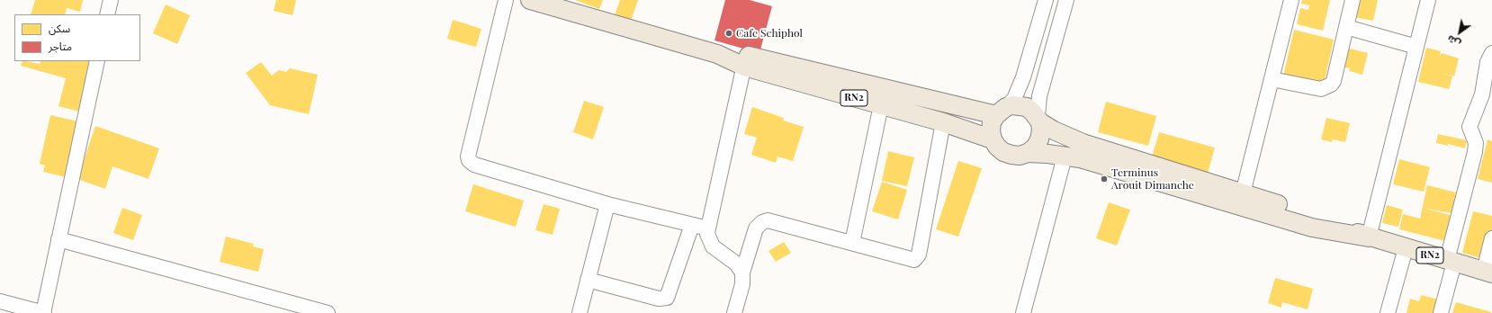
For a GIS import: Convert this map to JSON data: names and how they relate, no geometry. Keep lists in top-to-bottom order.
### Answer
{
  "streets": {
    "main road": ["RN2"]
  },
  "places": ["Cafe Schiphol", "Terminus Arouit Dimanche"],
  "legend": ["سكن", "متاجر"],
  "north": "bottom left"
}
